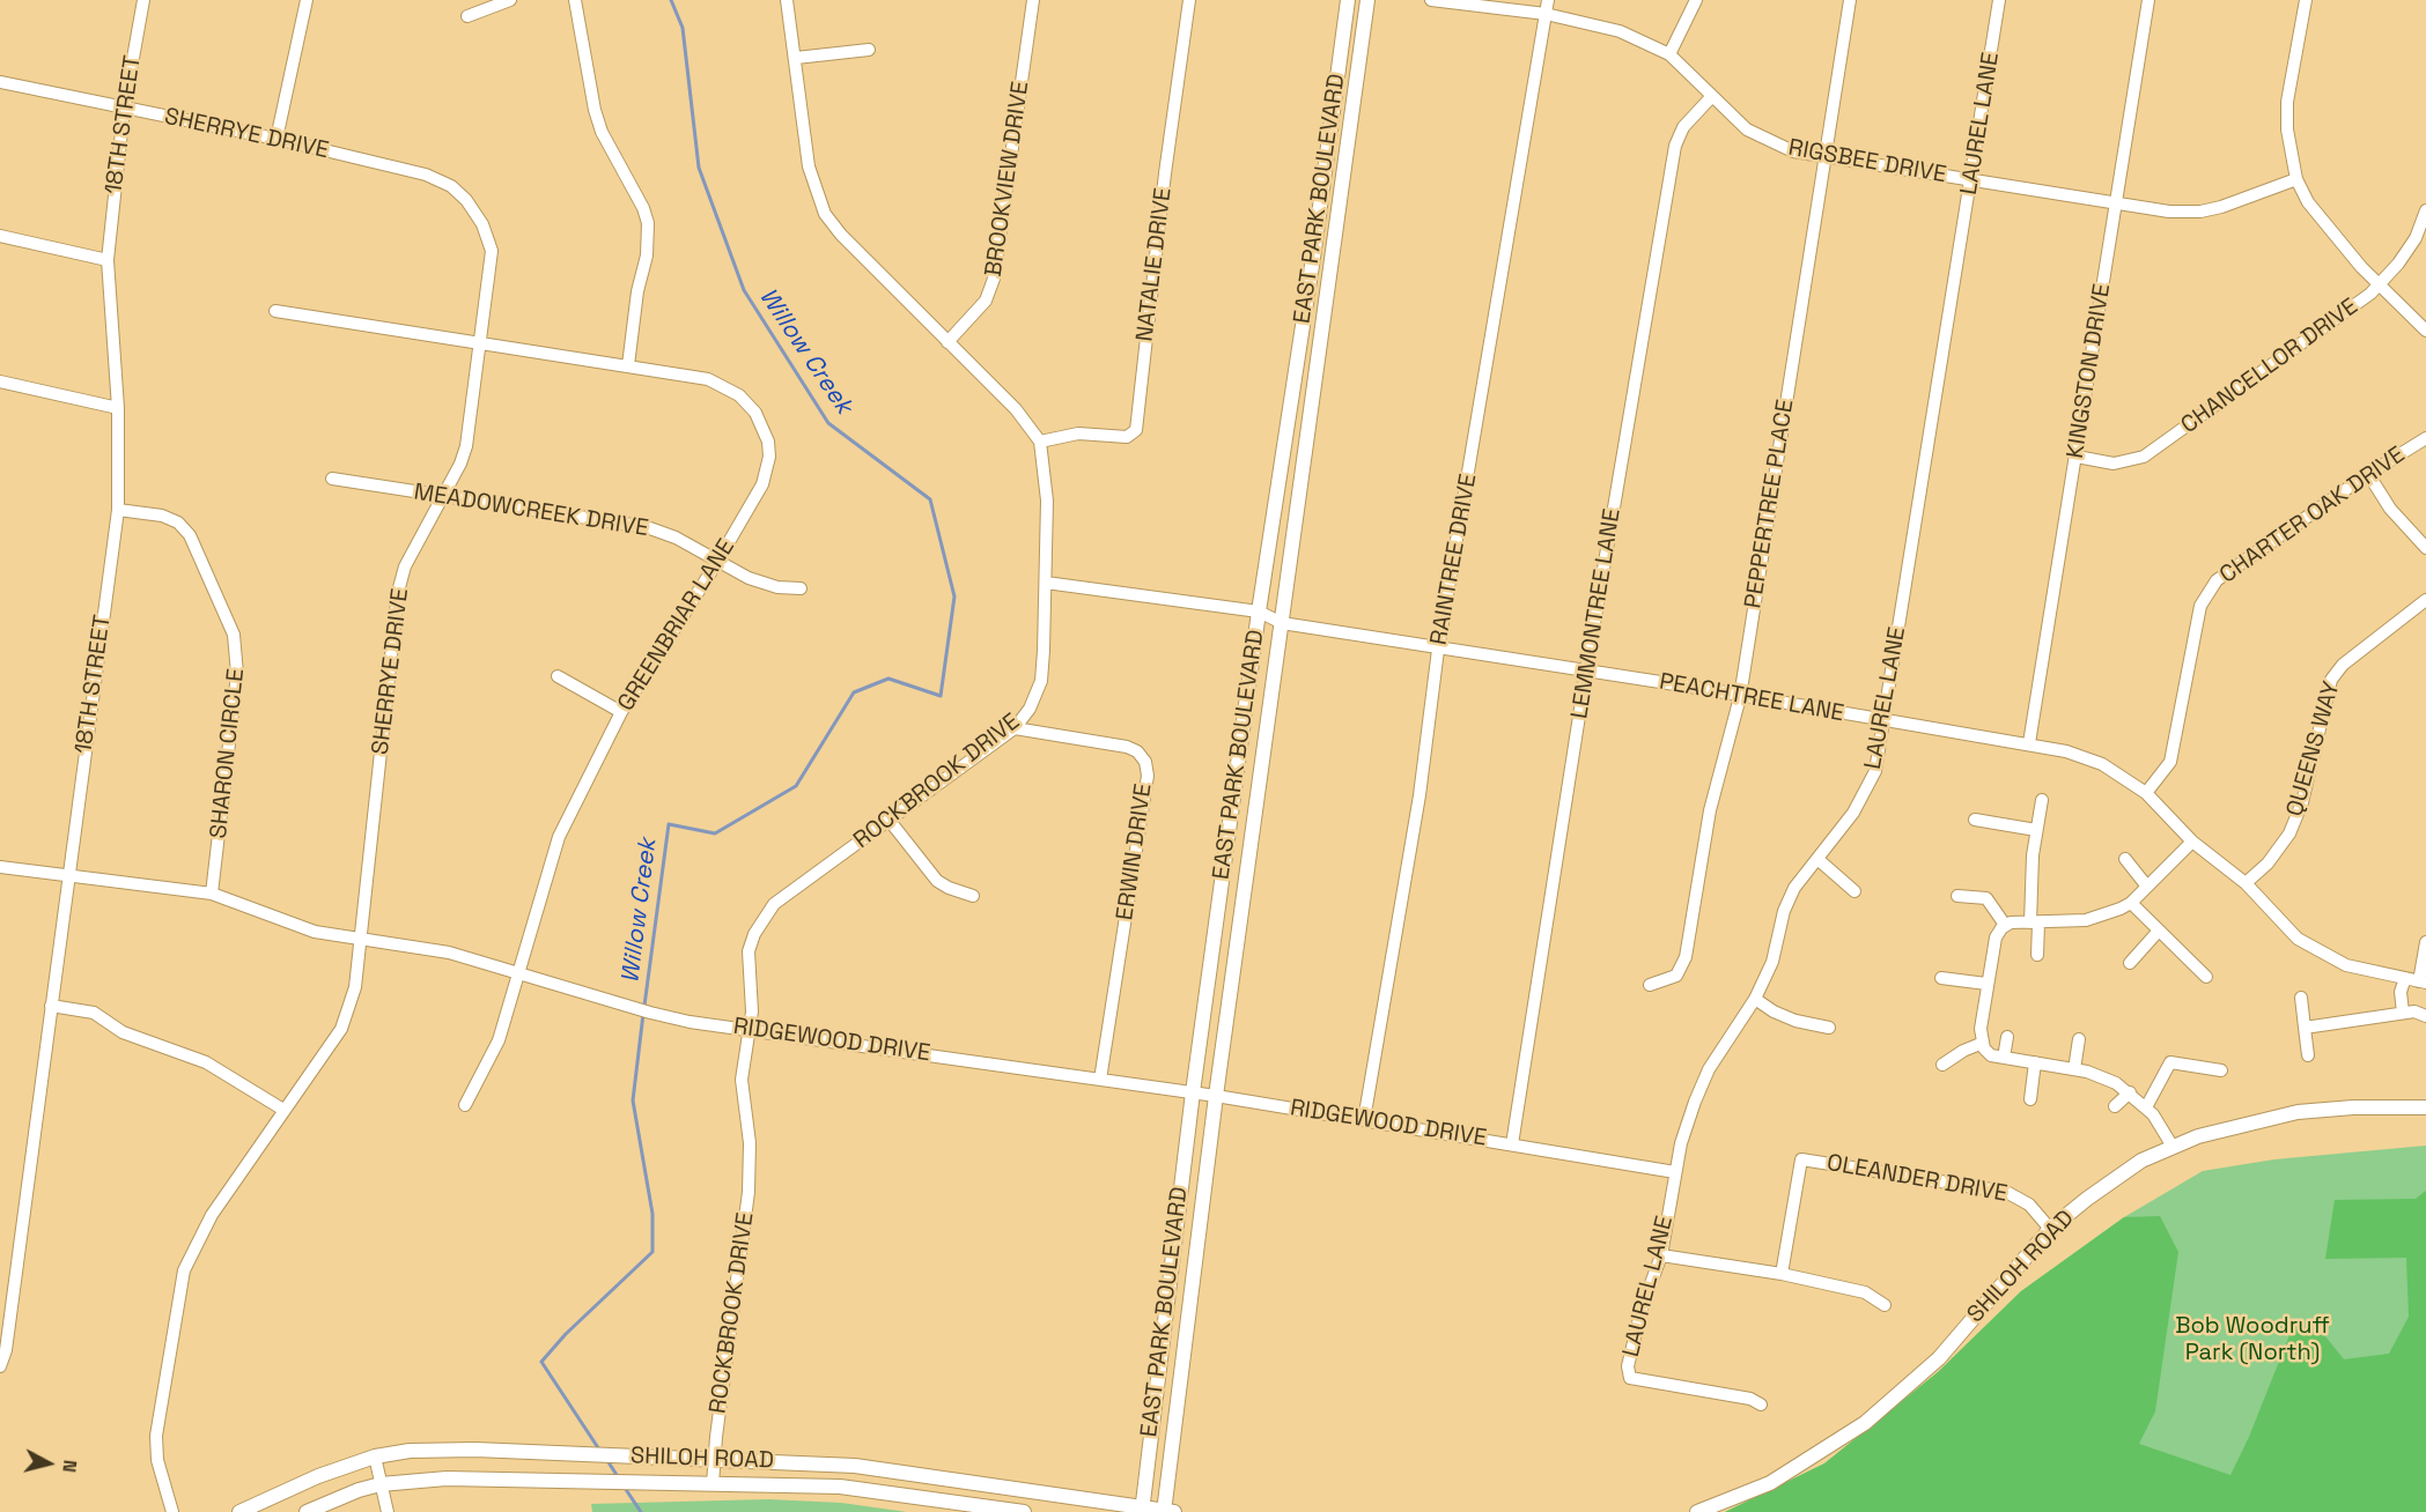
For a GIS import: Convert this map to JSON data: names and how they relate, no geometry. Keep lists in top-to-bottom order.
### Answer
{
  "streets": {
    "main road": ["EAST PARK BOULEVARD", "SHILOH ROAD"],
    "street": [
      "LAUREL LANE",
      "18TH STREET",
      "SHERRYE DRIVE",
      "RIGSBEE DRIVE",
      "BROOKVIEW DRIVE",
      "NATALIE DRIVE",
      "CHANCELLOR DRIVE",
      "KINGSTON DRIVE",
      "PEPPERTREE PLACE",
      "MEADOWCREEK DRIVE",
      "CHARTER OAK DRIVE",
      "RAINTREE DRIVE",
      "LEMMONTREE LANE",
      "GREENBRIAR LANE",
      "PEACHTREE LANE",
      "QUEENS WAY",
      "SHARON CIRCLE",
      "ROCKBROOK DRIVE",
      "ERWIN DRIVE",
      "RIDGEWOOD DRIVE",
      "OLEANDER DRIVE"
    ]
  },
  "crossings": [
    ["LAUREL LANE", "RIGSBEE DRIVE"],
    ["LAUREL LANE", "PEACHTREE LANE"],
    ["LAUREL LANE", "RIDGEWOOD DRIVE"],
    ["18TH STREET", "SHERRYE DRIVE"],
    ["18TH STREET", "SHARON CIRCLE"],
    ["18TH STREET", "RIDGEWOOD DRIVE"],
    ["SHERRYE DRIVE", "MEADOWCREEK DRIVE"],
    ["SHERRYE DRIVE", "GREENBRIAR LANE"],
    ["SHERRYE DRIVE", "RIDGEWOOD DRIVE"],
    ["RIGSBEE DRIVE", "KINGSTON DRIVE"],
    ["RIGSBEE DRIVE", "PEPPERTREE PLACE"],
    ["RIGSBEE DRIVE", "RAINTREE DRIVE"],
    ["RIGSBEE DRIVE", "LEMMONTREE LANE"],
    ["EAST PARK BOULEVARD", "PEACHTREE LANE"],
    ["EAST PARK BOULEVARD", "RIDGEWOOD DRIVE"],
    ["EAST PARK BOULEVARD", "SHILOH ROAD"],
    ["NATALIE DRIVE", "ROCKBROOK DRIVE"],
    ["CHANCELLOR DRIVE", "KINGSTON DRIVE"],
    ["KINGSTON DRIVE", "PEACHTREE LANE"],
    ["PEPPERTREE PLACE", "PEACHTREE LANE"],
    ["MEADOWCREEK DRIVE", "GREENBRIAR LANE"],
    ["CHARTER OAK DRIVE", "PEACHTREE LANE"],
    ["RAINTREE DRIVE", "PEACHTREE LANE"],
    ["RAINTREE DRIVE", "RIDGEWOOD DRIVE"],
    ["LEMMONTREE LANE", "PEACHTREE LANE"],
    ["LEMMONTREE LANE", "RIDGEWOOD DRIVE"],
    ["GREENBRIAR LANE", "RIDGEWOOD DRIVE"],
    ["PEACHTREE LANE", "QUEENS WAY"],
    ["PEACHTREE LANE", "ROCKBROOK DRIVE"],
    ["SHARON CIRCLE", "RIDGEWOOD DRIVE"],
    ["ROCKBROOK DRIVE", "ERWIN DRIVE"],
    ["ROCKBROOK DRIVE", "RIDGEWOOD DRIVE"],
    ["ROCKBROOK DRIVE", "SHILOH ROAD"],
    ["ERWIN DRIVE", "RIDGEWOOD DRIVE"],
    ["OLEANDER DRIVE", "SHILOH ROAD"]
  ],
  "water": ["Willow Creek"],
  "parks": ["Bob Woodruff Park (North)"],
  "north": "right"
}
